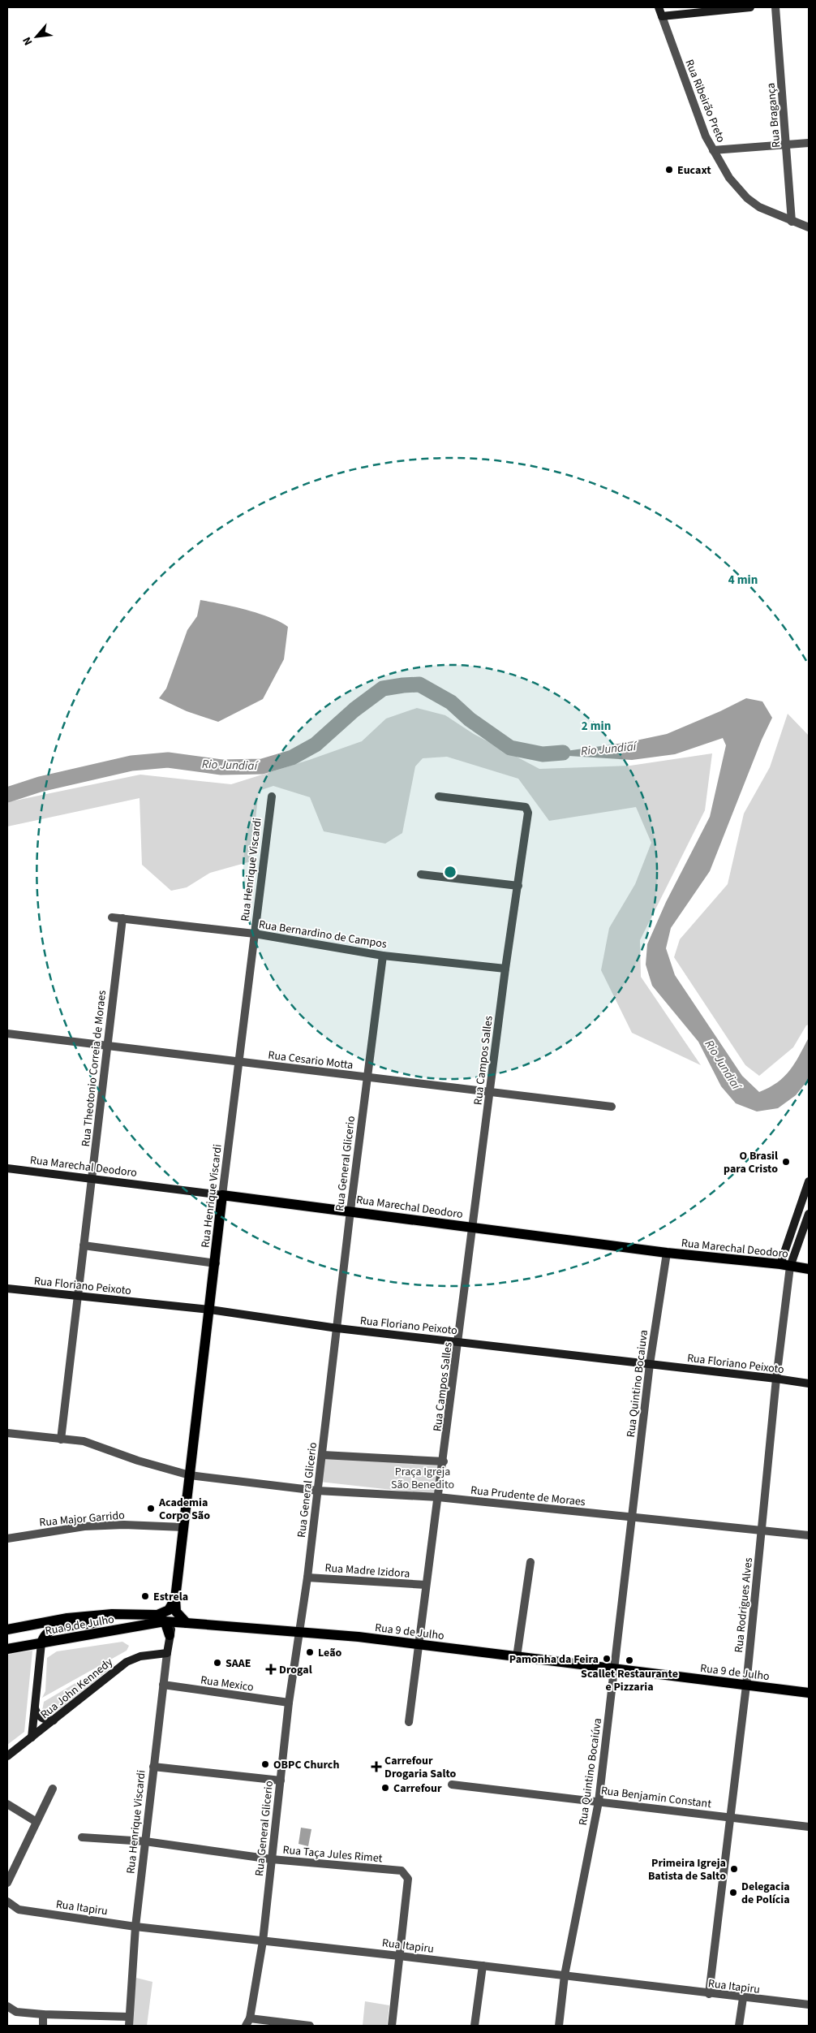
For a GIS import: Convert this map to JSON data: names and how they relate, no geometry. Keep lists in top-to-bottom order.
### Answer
{
  "streets": {
    "main road": ["Rua Henrique Viscardi", "Rua Marechal Deodoro", "Rua 9 de Julho"],
    "street": [
      "Rua Ribeirão Preto",
      "Rua Bragança",
      "Rua Bernardino de Campos",
      "Rua Cesario Motta",
      "Rua Campos Salles",
      "Rua Theotonio Correia de Moraes",
      "Rua General Glicerio",
      "Rua Floriano Peixoto",
      "Rua Quintino Bocaiuva",
      "Rua Prudente de Moraes",
      "Rua Major Garrido",
      "Rua Madre Izidora",
      "Rua Rodrigues Alves",
      "Rua Mexico",
      "Rua John Kennedy",
      "Rua Quintino Bocaiúva",
      "Rua Benjamin Constant",
      "Rua Taça Jules Rimet",
      "Rua Itapiru"
    ]
  },
  "crossings": [
    ["Rua Ribeirão Preto", "Rua Bragança"],
    ["Rua Henrique Viscardi", "Rua Bernardino de Campos"],
    ["Rua Henrique Viscardi", "Rua Cesario Motta"],
    ["Rua Henrique Viscardi", "Rua Marechal Deodoro"],
    ["Rua Henrique Viscardi", "Rua Floriano Peixoto"],
    ["Rua Henrique Viscardi", "Rua Prudente de Moraes"],
    ["Rua Henrique Viscardi", "Rua Major Garrido"],
    ["Rua Henrique Viscardi", "Rua 9 de Julho"],
    ["Rua Henrique Viscardi", "Rua Mexico"],
    ["Rua Henrique Viscardi", "Rua John Kennedy"],
    ["Rua Henrique Viscardi", "Rua Taça Jules Rimet"],
    ["Rua Henrique Viscardi", "Rua Itapiru"],
    ["Rua Bernardino de Campos", "Rua Campos Salles"],
    ["Rua Bernardino de Campos", "Rua Theotonio Correia de Moraes"],
    ["Rua Bernardino de Campos", "Rua General Glicerio"],
    ["Rua Cesario Motta", "Rua Campos Salles"],
    ["Rua Cesario Motta", "Rua Theotonio Correia de Moraes"],
    ["Rua Cesario Motta", "Rua General Glicerio"],
    ["Rua Campos Salles", "Rua Marechal Deodoro"],
    ["Rua Campos Salles", "Rua Floriano Peixoto"],
    ["Rua Campos Salles", "Rua Prudente de Moraes"],
    ["Rua Campos Salles", "Rua Madre Izidora"],
    ["Rua Campos Salles", "Rua 9 de Julho"],
    ["Rua Theotonio Correia de Moraes", "Rua Marechal Deodoro"],
    ["Rua Theotonio Correia de Moraes", "Rua Floriano Peixoto"],
    ["Rua Theotonio Correia de Moraes", "Rua Prudente de Moraes"],
    ["Rua General Glicerio", "Rua Marechal Deodoro"],
    ["Rua General Glicerio", "Rua Floriano Peixoto"],
    ["Rua General Glicerio", "Rua Prudente de Moraes"],
    ["Rua General Glicerio", "Rua Madre Izidora"],
    ["Rua General Glicerio", "Rua 9 de Julho"],
    ["Rua General Glicerio", "Rua Mexico"],
    ["Rua General Glicerio", "Rua Taça Jules Rimet"],
    ["Rua General Glicerio", "Rua Itapiru"],
    ["Rua Marechal Deodoro", "Rua Quintino Bocaiuva"],
    ["Rua Marechal Deodoro", "Rua Rodrigues Alves"],
    ["Rua Floriano Peixoto", "Rua Quintino Bocaiuva"],
    ["Rua Floriano Peixoto", "Rua Rodrigues Alves"],
    ["Rua Quintino Bocaiuva", "Rua Prudente de Moraes"],
    ["Rua Quintino Bocaiuva", "Rua Quintino Bocaiúva"],
    ["Rua Prudente de Moraes", "Rua Rodrigues Alves"],
    ["Rua Prudente de Moraes", "Rua Quintino Bocaiúva"],
    ["Rua Rodrigues Alves", "Rua 9 de Julho"],
    ["Rua Rodrigues Alves", "Rua Benjamin Constant"],
    ["Rua Rodrigues Alves", "Rua Itapiru"],
    ["Rua 9 de Julho", "Rua Quintino Bocaiúva"],
    ["Rua Quintino Bocaiúva", "Rua Benjamin Constant"],
    ["Rua Quintino Bocaiúva", "Rua Itapiru"],
    ["Rua Taça Jules Rimet", "Rua Itapiru"]
  ],
  "water": ["Rio Jundiaí"],
  "parks": ["Praça Igreja São Benedito"],
  "places": {
    "other": [
      "Eucaxt",
      "O Brasil para Cristo",
      "Academia Corpo São",
      "Estrela",
      "Leão",
      "Pamonha da Feira",
      "Scallet Restaurante e Pizzaria",
      "SAAE",
      "OBPC Church",
      "Carrefour",
      "Primeira Igreja Batista de Salto",
      "Delegacia de Polícia"
    ],
    "health": ["Drogal", "Carrefour Drogaria Salto"]
  },
  "north": "bottom left",
  "rings": ["4 min", "2 min"]
}
